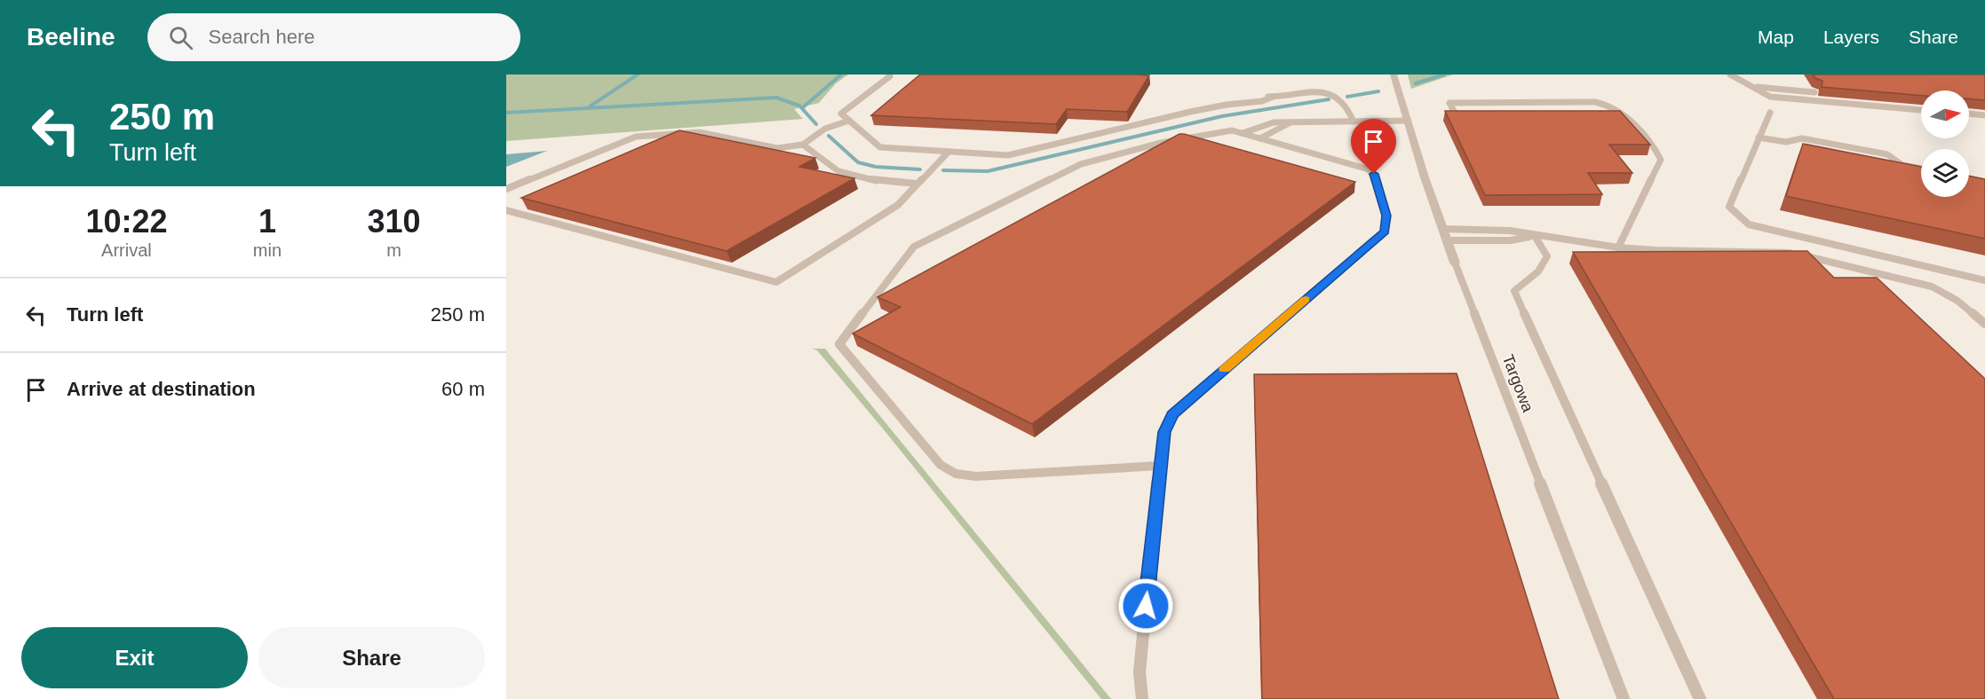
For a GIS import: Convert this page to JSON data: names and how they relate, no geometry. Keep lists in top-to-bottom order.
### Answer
{
  "streets": {
    "street": ["Targowa"]
  },
  "north": "right",
  "page": {
    "header": "Beeline",
    "search": "Search here",
    "nav": ["Map", "Layers", "Share"],
    "turn": ["250 m", "Turn left"],
    "eta": [
      "10:22",
      "Arrival",
      "1",
      "min",
      "310",
      "m"
    ],
    "list": [
      {
        "name": "Turn left",
        "value": "250 m"
      },
      {
        "name": "Arrive at destination",
        "value": "60 m"
      }
    ],
    "buttons": ["Exit", "Share"]
  }
}
